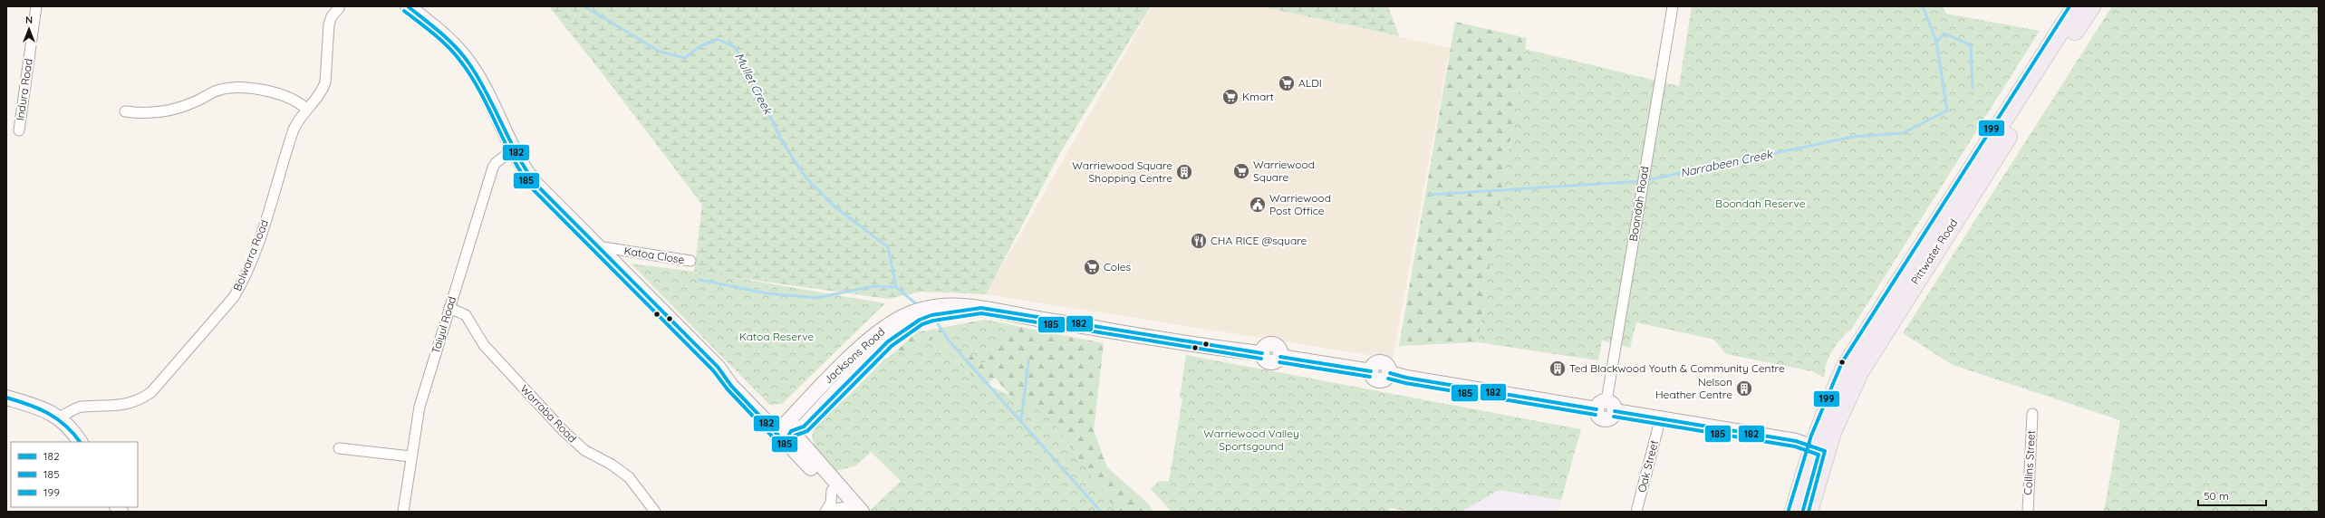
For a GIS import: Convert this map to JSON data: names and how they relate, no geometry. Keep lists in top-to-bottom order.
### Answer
{
  "streets": {
    "highway": ["Pittwater Road"],
    "street": [
      "Indura Road",
      "Boondah Road",
      "Bolwarra Road",
      "Katoa Close",
      "Taiyul Road",
      "Jacksons Road",
      "Warraba Road",
      "Collins Street",
      "Oak Street"
    ]
  },
  "crossings": [
    ["Boondah Road", "Jacksons Road"],
    ["Taiyul Road", "Warraba Road"]
  ],
  "water": ["Mullet Creek", "Narrabeen Creek"],
  "parks": ["Boondah Reserve", "Katoa Reserve", "Warriewood Valley Sportsgound"],
  "places": {
    "supermarket": [
      "ALDI",
      "Kmart",
      "Warriewood Square",
      "Coles"
    ],
    "building": ["Warriewood Square Shopping Centre", "Ted Blackwood Youth & Community Centre", "Nelson Heather Centre"],
    "public building": ["Warriewood Post Office"],
    "restaurant": ["CHA RICE @square"]
  },
  "lines": ["transit line 182", "transit line 199", "transit line 185"],
  "legend": ["182", "185", "199"],
  "scale_bar": "50 m",
  "north": "top"
}
